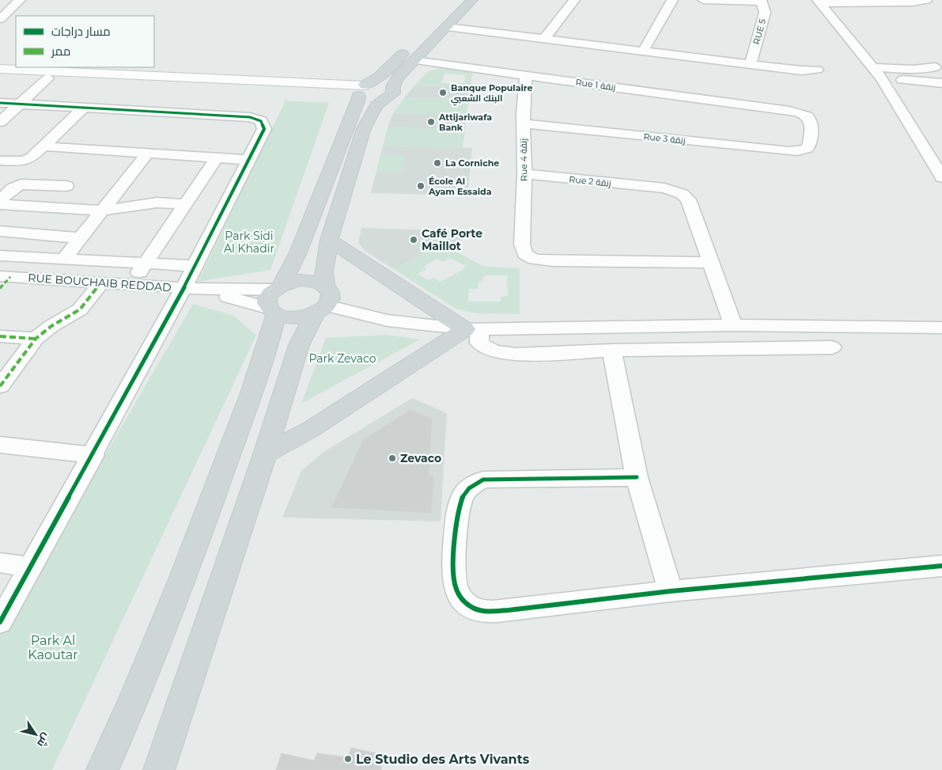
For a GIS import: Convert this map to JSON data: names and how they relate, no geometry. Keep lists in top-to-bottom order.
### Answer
{
  "streets": {
    "street": [
      "RUE 5",
      "Rue 1 زنقة",
      "Rue 3 زنقة",
      "Rue 4 زنقة",
      "Rue 2 زنقة",
      "RUE BOUCHAIB REDDAD"
    ]
  },
  "crossings": [
    ["Rue 1 زنقة", "Rue 3 زنقة"],
    ["Rue 1 زنقة", "Rue 4 زنقة"],
    ["Rue 3 زنقة", "Rue 4 زنقة"],
    ["Rue 4 زنقة", "Rue 2 زنقة"]
  ],
  "parks": ["Park Sidi Al Khadir", "Park Zevaco", "Park Al Kaoutar"],
  "places": [
    "Banque Populaire البنك الشعبي",
    "Attijariwafa Bank",
    "La Corniche",
    "École Al Ayam Essaida",
    "Café Porte Maillot",
    "Zevaco",
    "Le Studio des Arts Vivants"
  ],
  "legend": ["مسار دراجات", "ممر"],
  "north": "bottom right"
}
